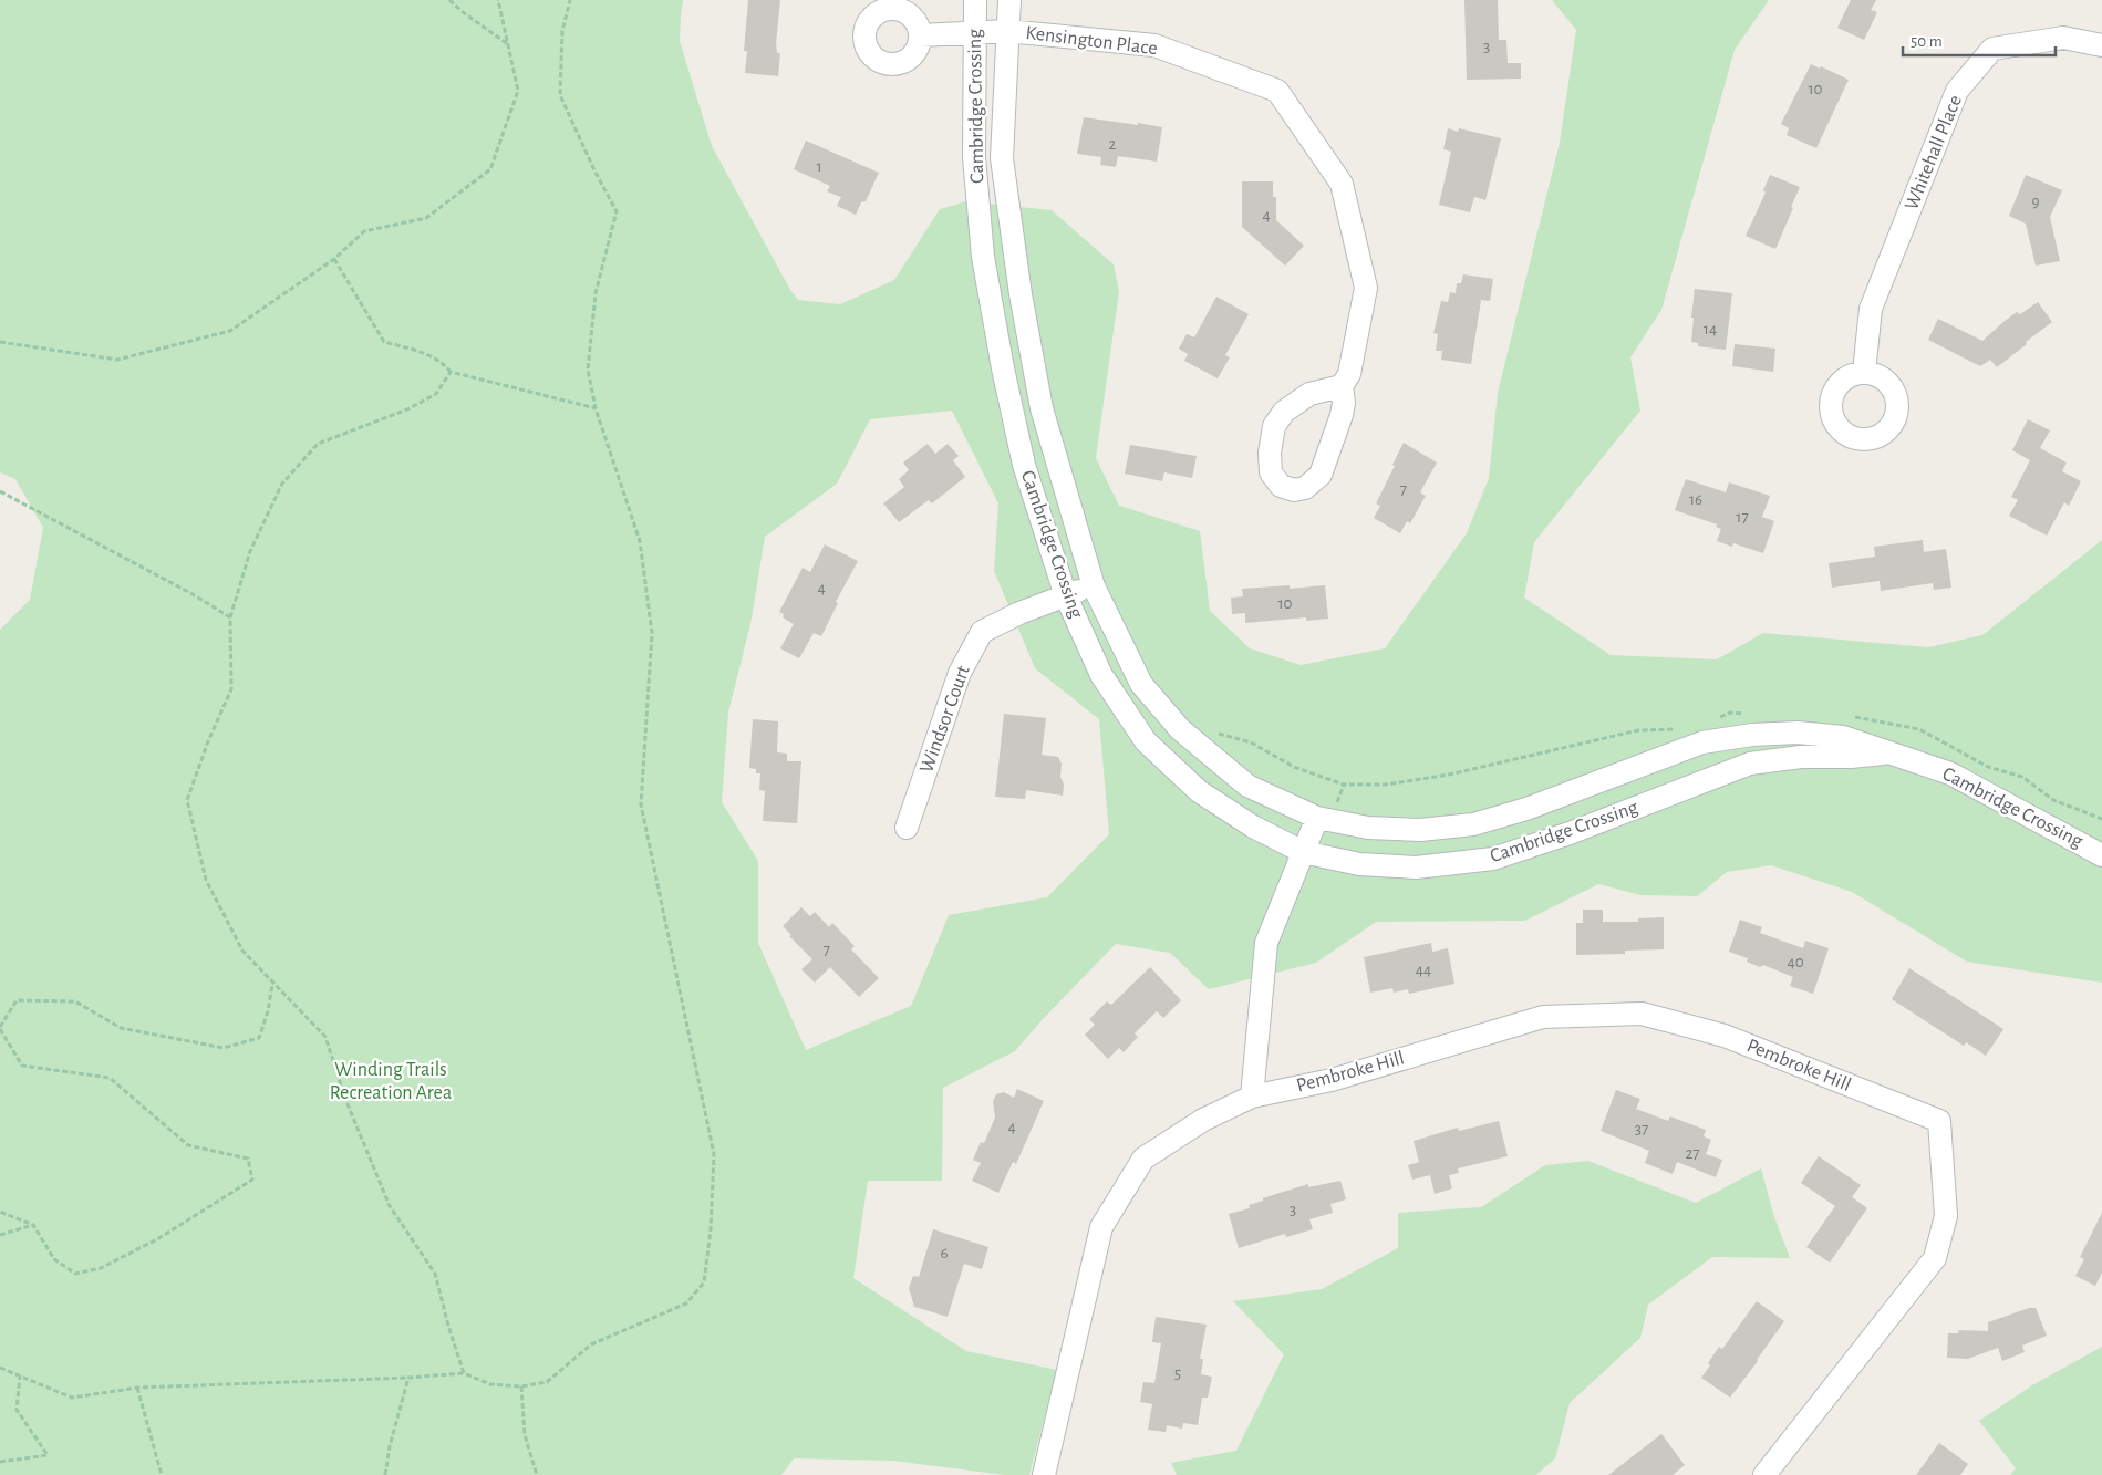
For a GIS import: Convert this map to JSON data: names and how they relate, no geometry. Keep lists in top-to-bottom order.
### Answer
{
  "streets": {
    "street": [
      "Kensington Place",
      "Cambridge Crossing",
      "Whitehall Place",
      "Windsor Court",
      "Pembroke Hill"
    ]
  },
  "crossings": [
    ["Kensington Place", "Cambridge Crossing"],
    ["Cambridge Crossing", "Windsor Court"]
  ],
  "parks": ["Winding Trails Recreation Area"],
  "house_numbers": [
    "3",
    "10",
    "2",
    "1",
    "9",
    "4",
    "14",
    "7",
    "16",
    "17",
    "4",
    "10",
    "7",
    "40",
    "44",
    "4",
    "37",
    "27",
    "3",
    "6",
    "5"
  ],
  "scale_bar": "50 m"
}
